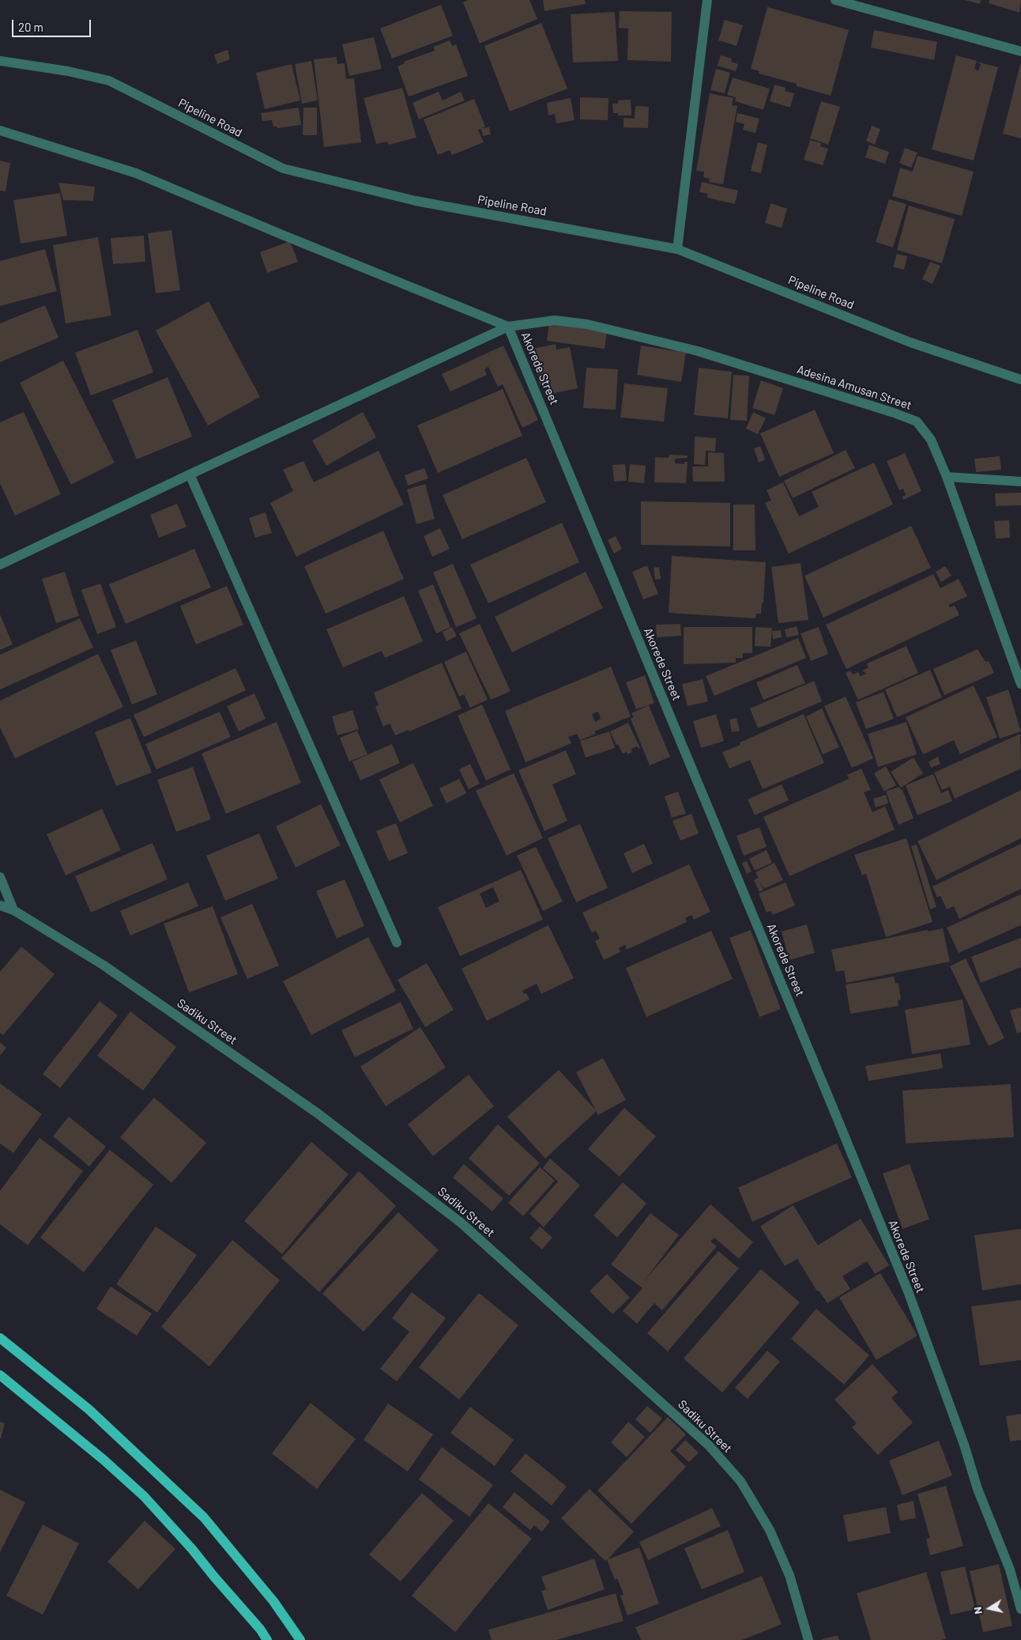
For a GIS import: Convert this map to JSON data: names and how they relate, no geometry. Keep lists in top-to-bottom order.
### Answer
{
  "streets": {
    "street": [
      "Pipeline Road",
      "Akorede Street",
      "Adesina Amusan Street",
      "Sadiku Street"
    ]
  },
  "crossings": [
    ["Akorede Street", "Adesina Amusan Street"]
  ],
  "scale_bar": "20 m",
  "north": "left"
}
